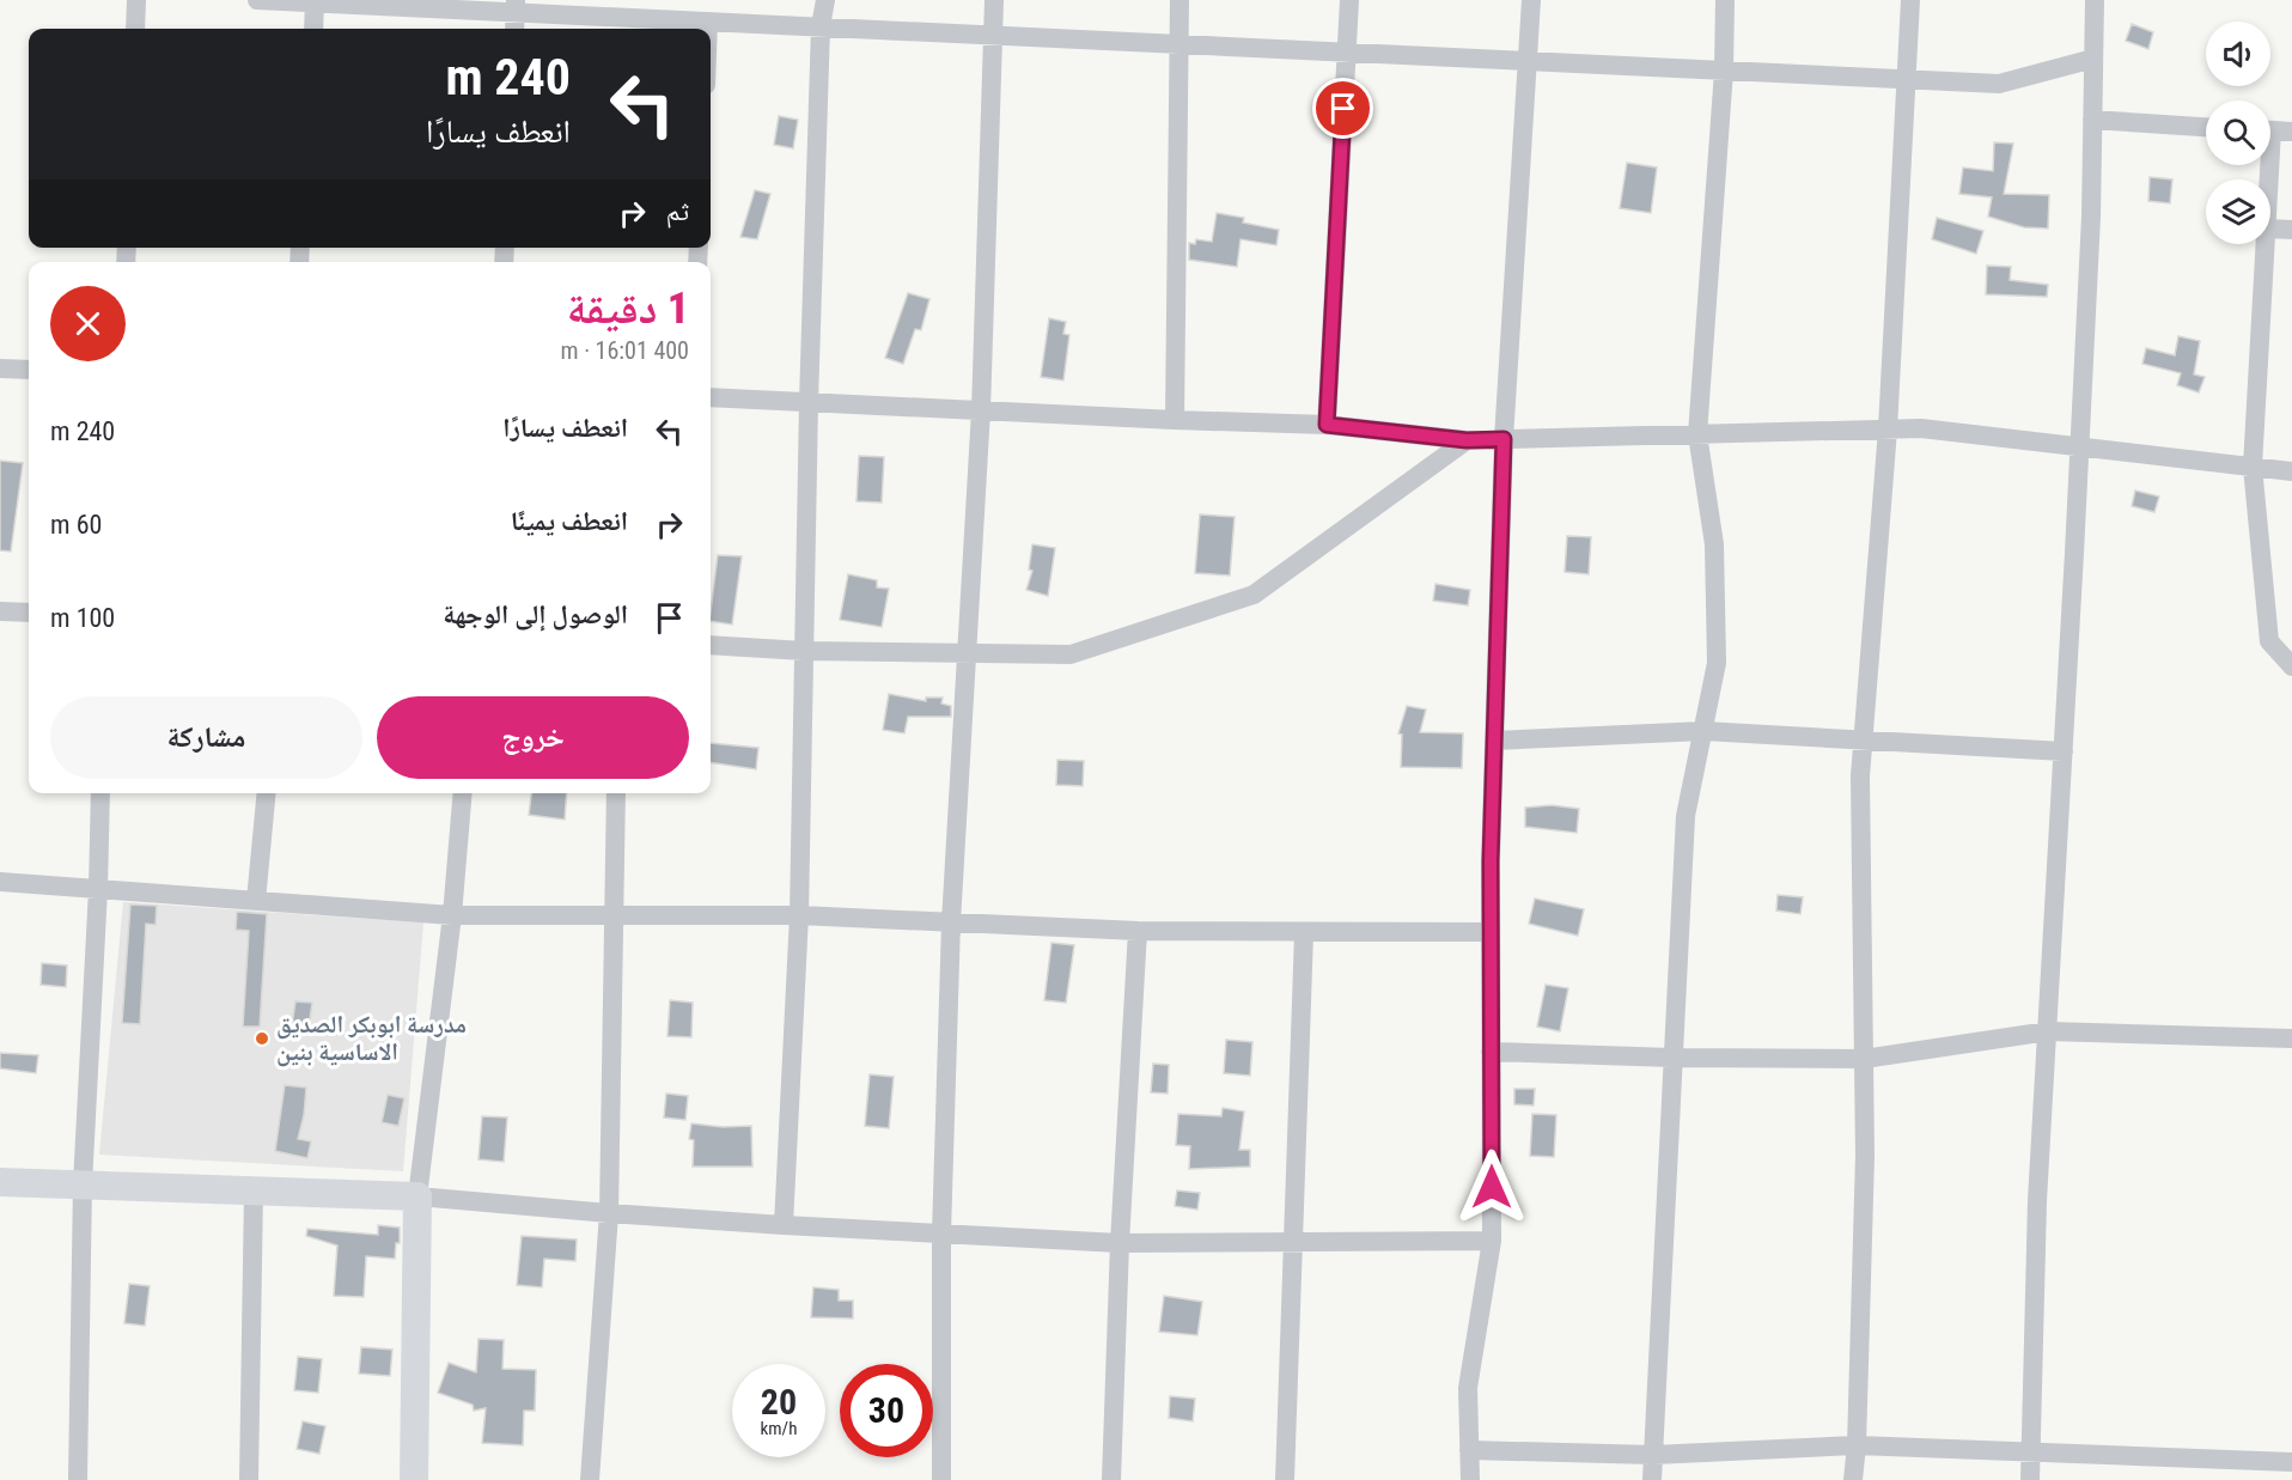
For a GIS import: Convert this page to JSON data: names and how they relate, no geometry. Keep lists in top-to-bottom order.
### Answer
{
  "places": ["مدرسة ابوبكر الصديق الاساسية بنين"],
  "page": {
    "turn": ["240 m", "انعطف يسارًا"],
    "then": "ثم",
    "heading": ["1 دقيقة", "400 m · 16:01"],
    "list": [
      {
        "name": "انعطف يسارًا",
        "value": "240 m"
      },
      {
        "name": "انعطف يمينًا",
        "value": "60 m"
      },
      {
        "name": "الوصول إلى الوجهة",
        "value": "100 m"
      }
    ],
    "buttons": ["خروج", "مشاركة"],
    "speed": "20 km/h",
    "limit": "30"
  }
}
